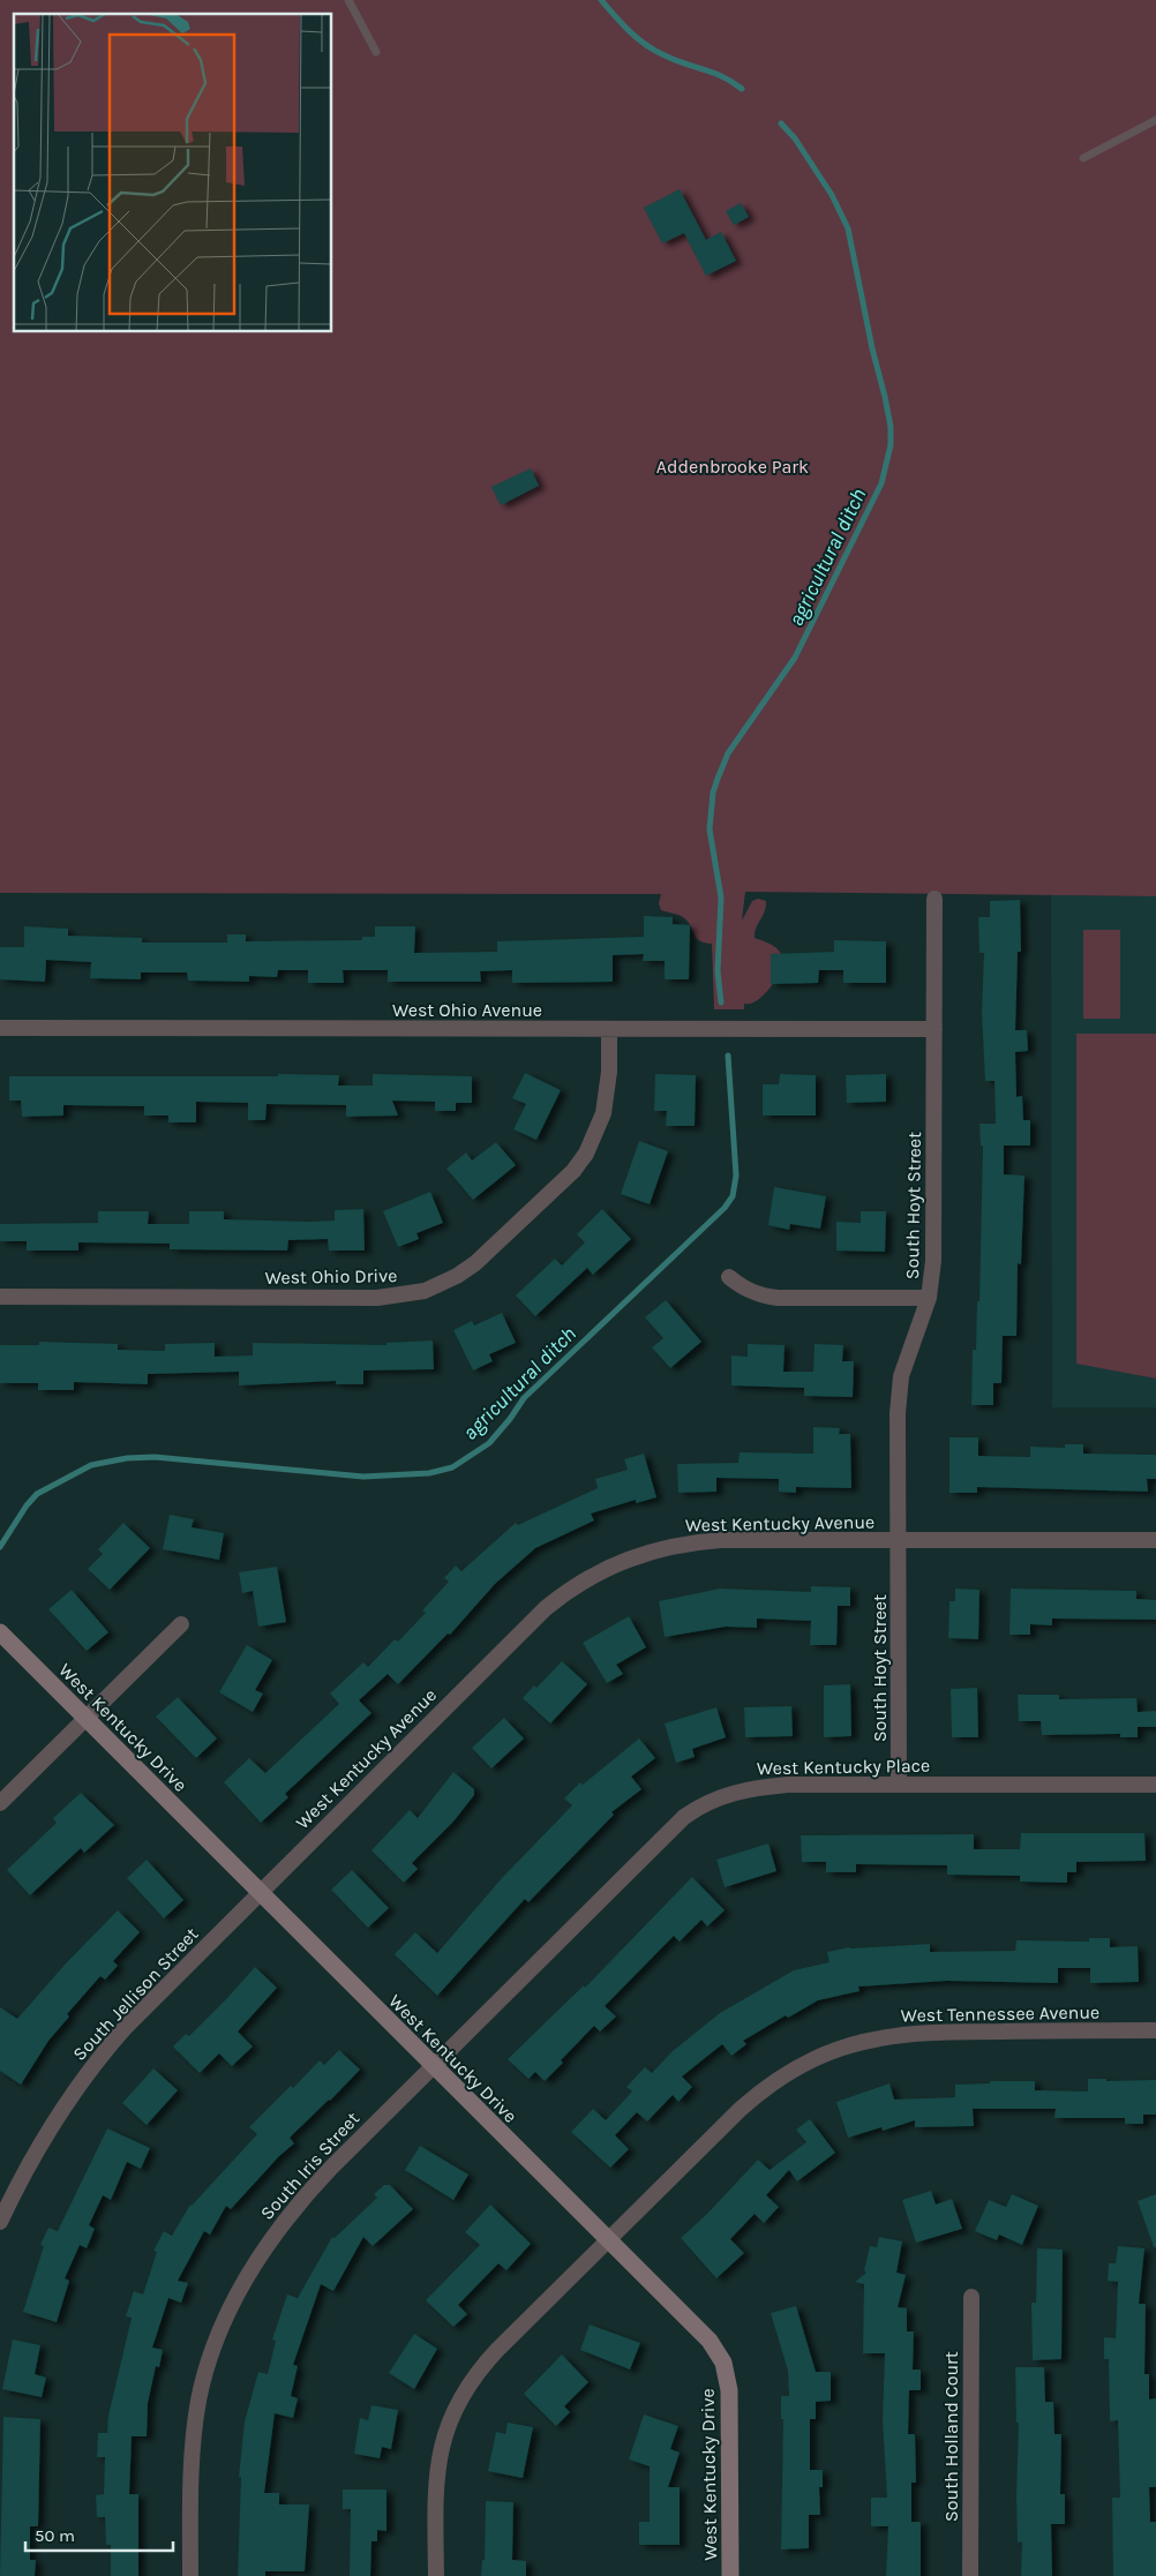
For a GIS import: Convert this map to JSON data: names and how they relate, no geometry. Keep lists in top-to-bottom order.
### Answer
{
  "streets": {
    "street": [
      "West Ohio Avenue",
      "South Hoyt Street",
      "West Ohio Drive",
      "West Kentucky Avenue",
      "West Kentucky Drive",
      "West Kentucky Place",
      "South Jellison Street",
      "West Tennessee Avenue",
      "South Iris Street",
      "South Holland Court"
    ]
  },
  "crossings": [
    ["West Ohio Avenue", "South Hoyt Street"],
    ["West Ohio Avenue", "West Ohio Drive"],
    ["South Hoyt Street", "West Kentucky Avenue"],
    ["South Hoyt Street", "West Kentucky Place"],
    ["West Kentucky Avenue", "West Kentucky Drive"],
    ["West Kentucky Avenue", "South Jellison Street"],
    ["West Kentucky Drive", "West Kentucky Place"],
    ["West Kentucky Drive", "South Jellison Street"],
    ["West Kentucky Drive", "West Tennessee Avenue"],
    ["West Kentucky Drive", "South Iris Street"],
    ["West Kentucky Place", "South Iris Street"]
  ],
  "water": ["agricultural ditch"],
  "parks": ["Addenbrooke Park"],
  "scale_bar": "50 m"
}
